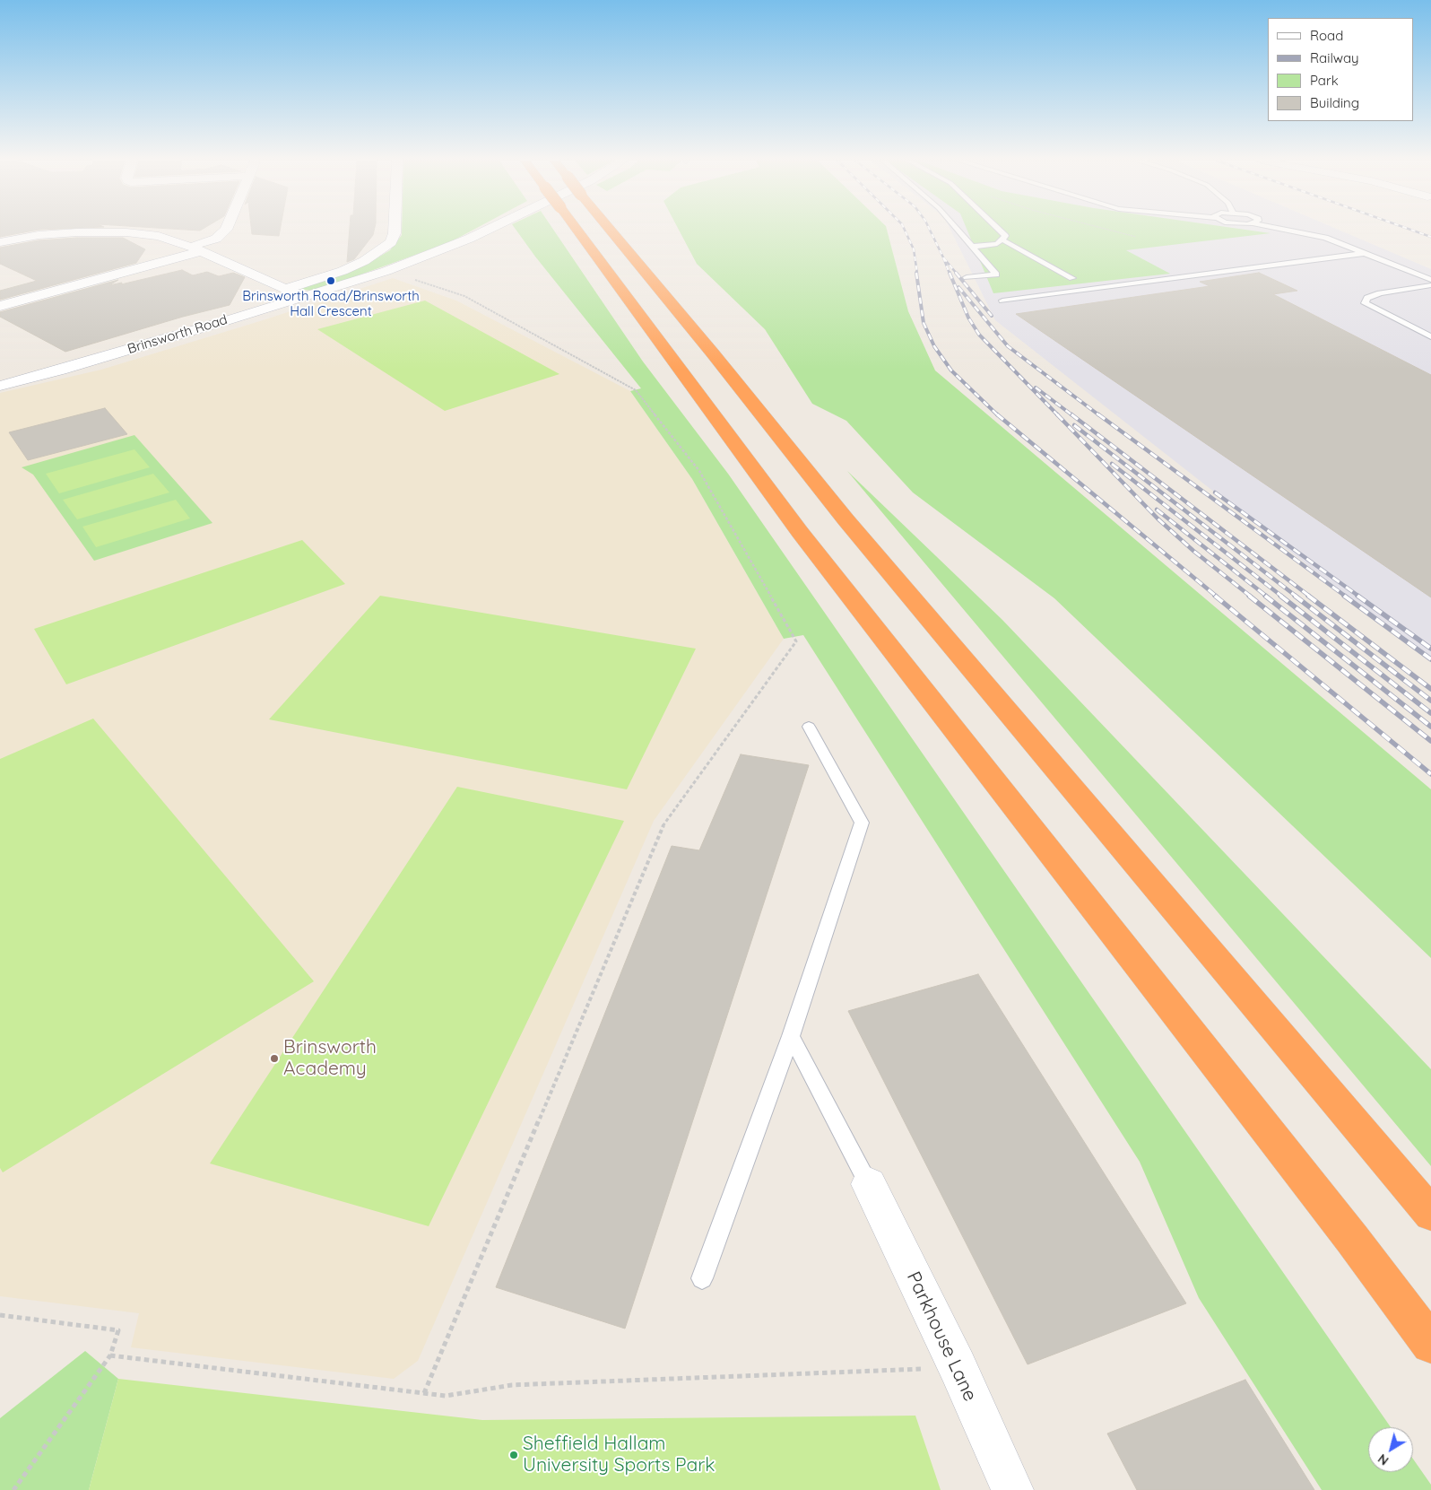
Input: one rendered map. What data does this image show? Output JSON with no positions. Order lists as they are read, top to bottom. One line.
{"streets":{"street":["Brinsworth Road","Parkhouse Lane"]},"places":["Brinsworth Road/Brinsworth Hall Crescent","Brinsworth Academy","Sheffield Hallam University Sports Park"],"legend":["Road","Railway","Park","Building"],"north":"bottom left"}
